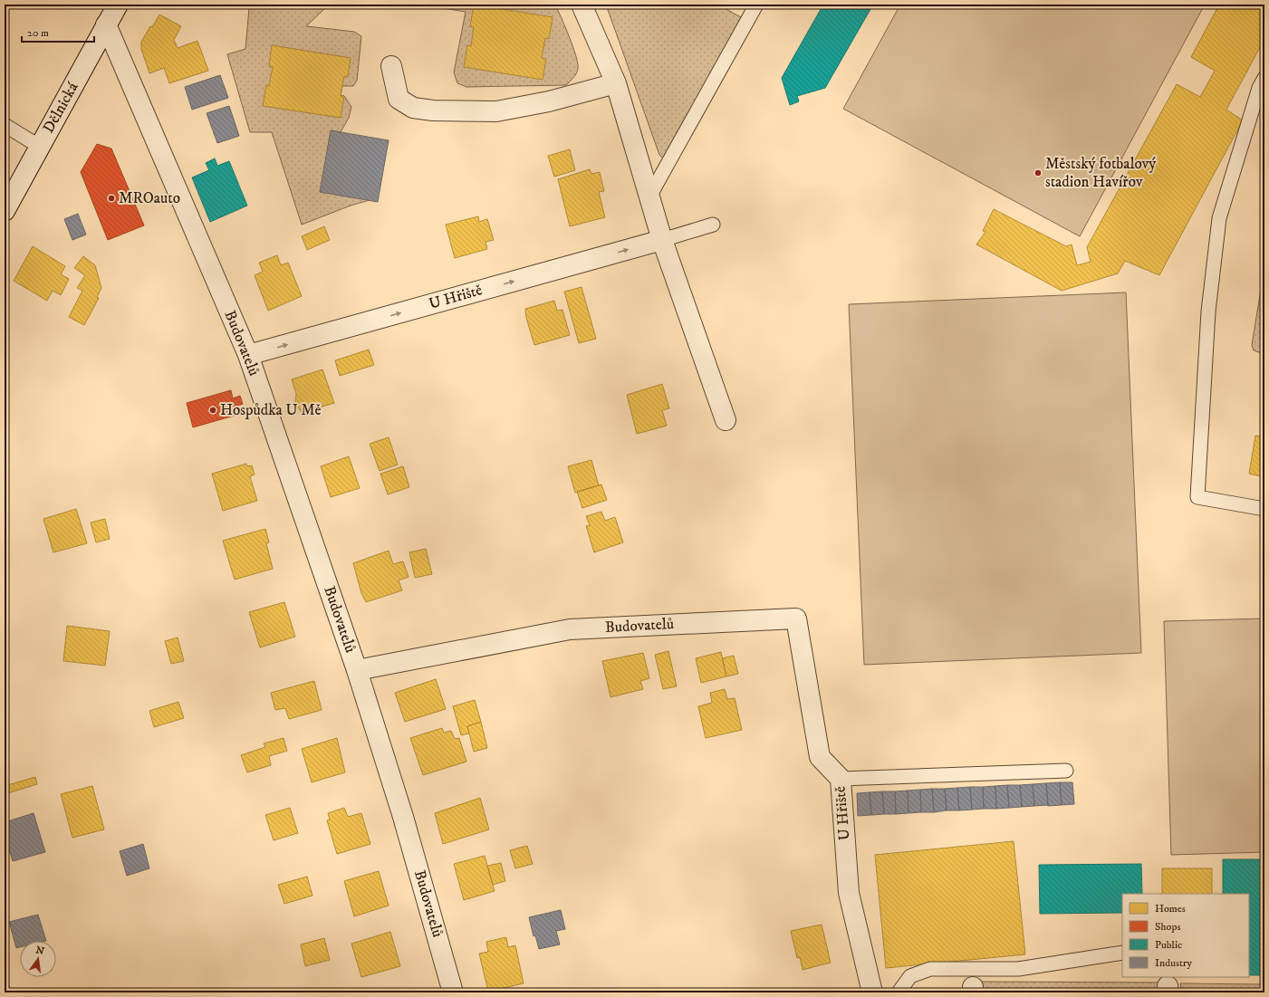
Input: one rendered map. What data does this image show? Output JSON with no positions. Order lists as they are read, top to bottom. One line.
{"streets":{"street":["Dělnická","U Hřiště","Budovatelů"]},"crossings":[["Dělnická","Budovatelů"],["U Hřiště","Budovatelů"]],"one_way":["U Hřiště"],"places":["Městský fotbalový stadion Havířov","MROauto","Hospůdka U Mě"],"legend":["Homes","Shops","Public","Industry"],"scale_bar":"20 m","north":"top"}
